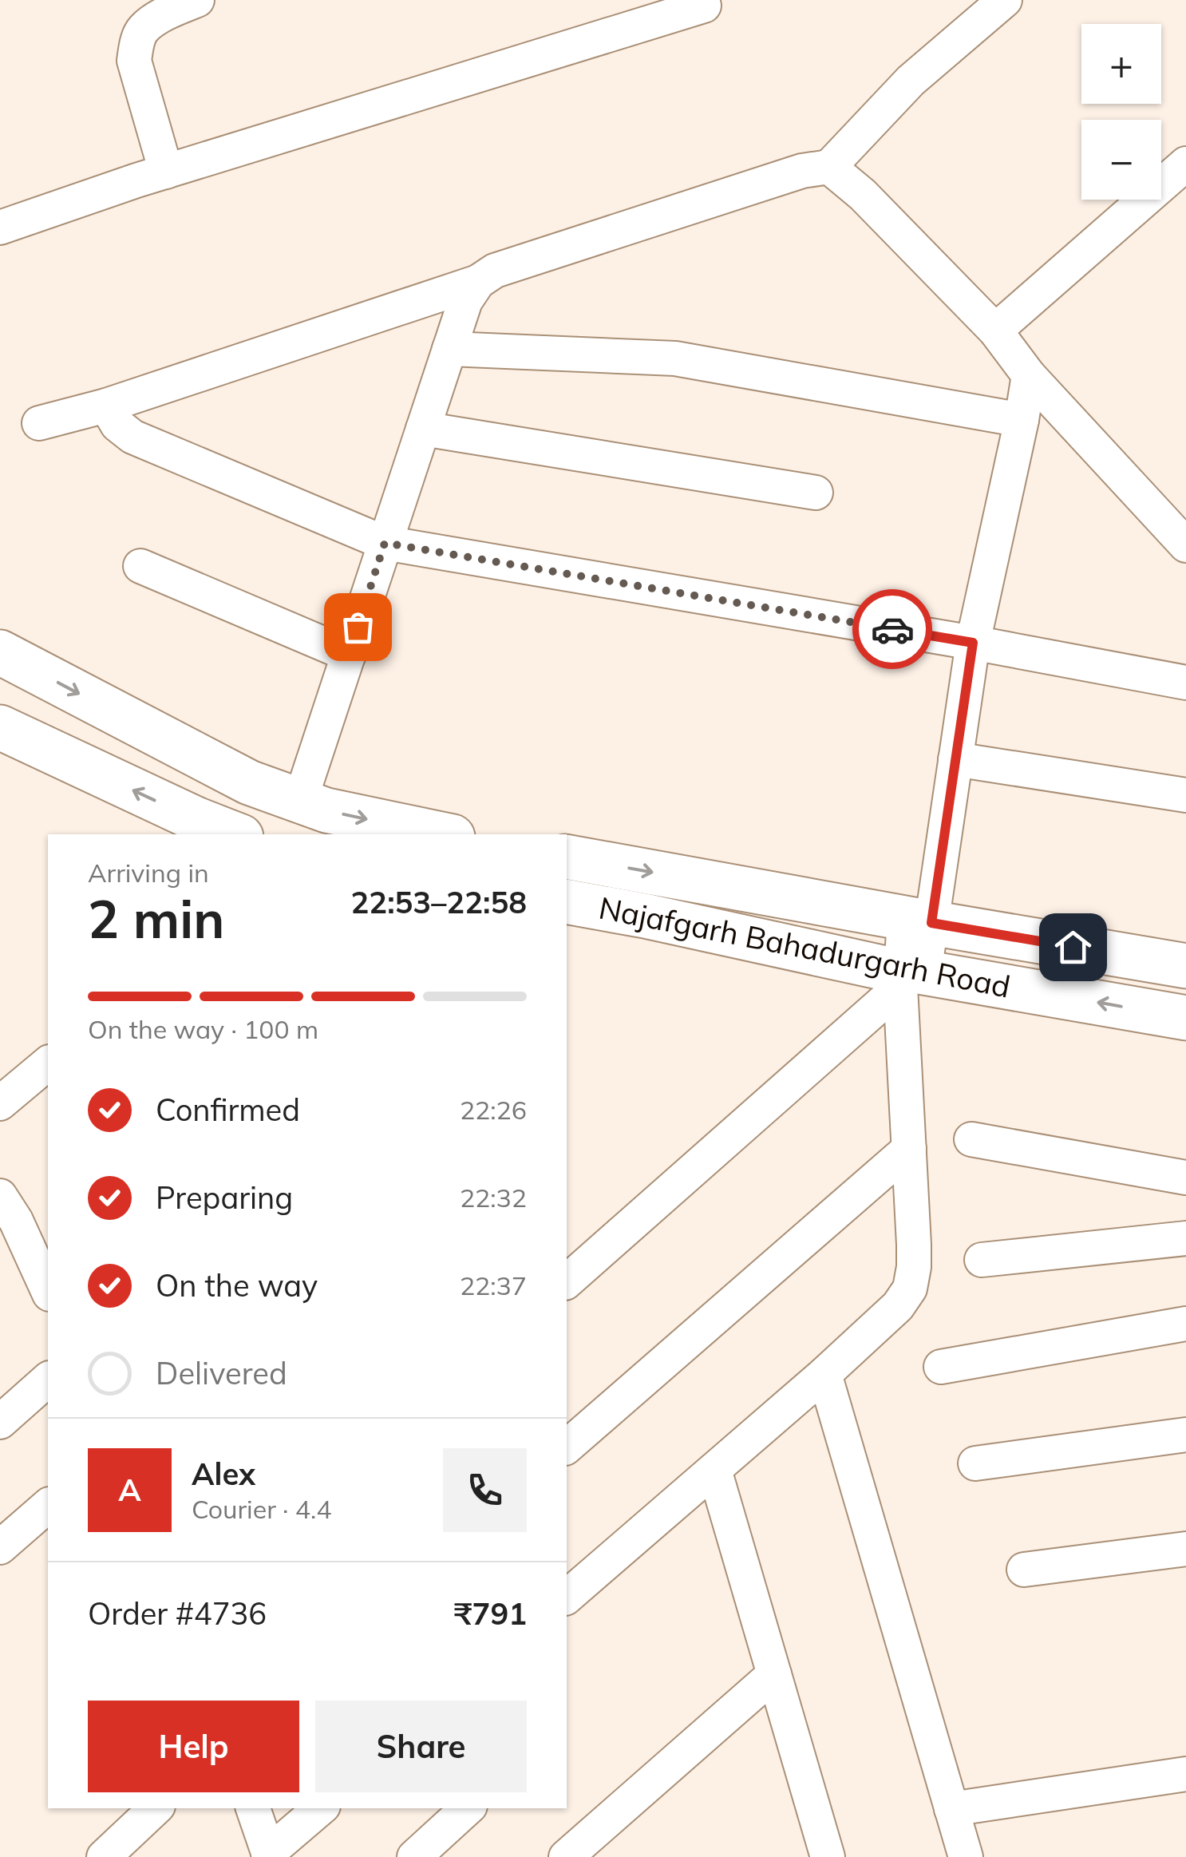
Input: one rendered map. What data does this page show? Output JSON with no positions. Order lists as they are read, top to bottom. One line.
{"streets":{"main road":["Najafgarh Bahadurgarh Road"]},"page":{"map_buttons":["+","−"],"heading":["2 min","Arriving in","22:53–22:58"],"panel":["Alex","Courier · 4.4","Order #4736","₹791"],"bar":"On the way · 100 m","list":[["Confirmed","22:26"],["Preparing","22:32"],["On the way","22:37"],"Delivered"],"round":"A","buttons":["Help","Share"]}}
